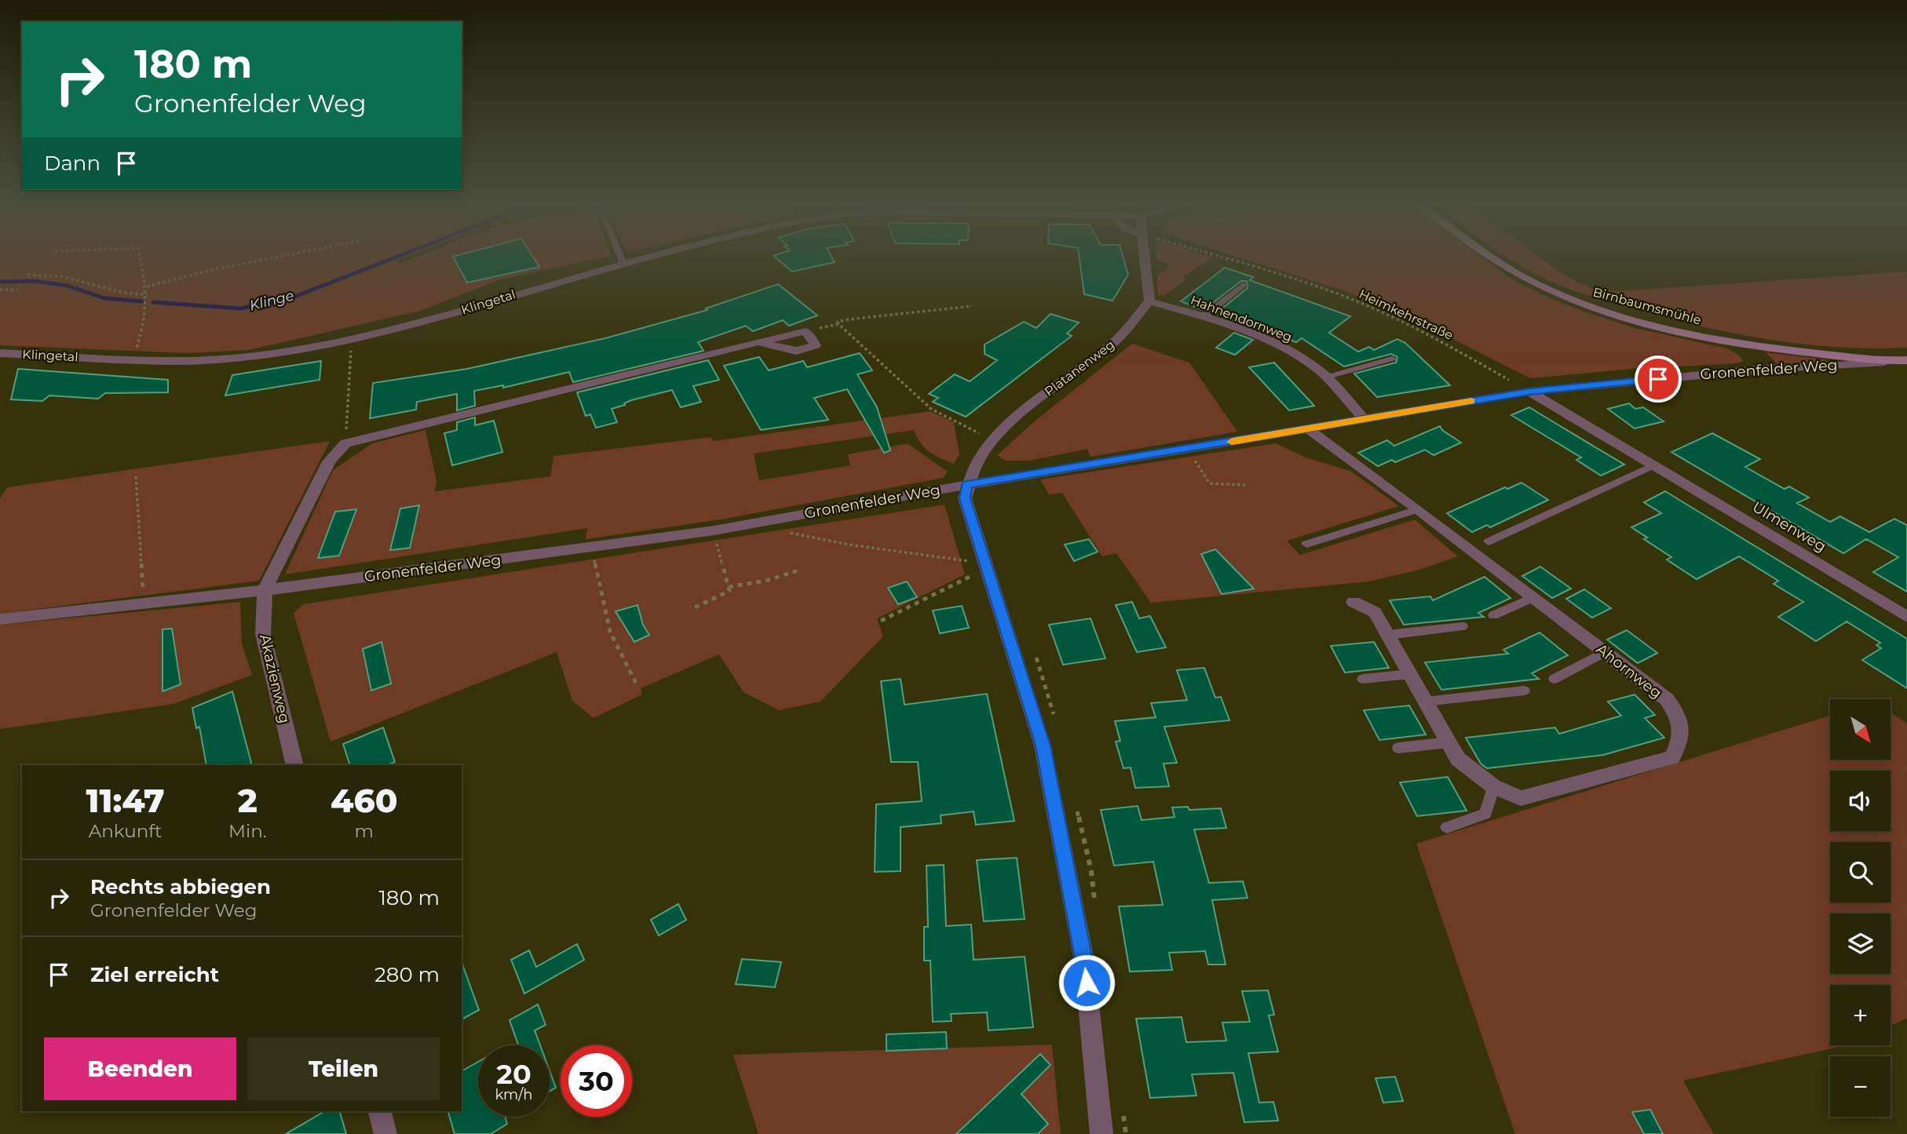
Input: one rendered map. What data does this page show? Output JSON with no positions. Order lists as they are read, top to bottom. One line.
{"streets":{"main road":["Birnbaumsmühle"],"street":["Klingetal","Hahnendornweg","Platanenweg","Gronenfelder Weg","Ulmenweg","Ahornweg","Akazienweg"],"path":["Heimkehrstraße"]},"crossings":[["Birnbaumsmühle","Gronenfelder Weg"],["Heimkehrstraße","Gronenfelder Weg"],["Heimkehrstraße","Ulmenweg"],["Hahnendornweg","Platanenweg"],["Hahnendornweg","Gronenfelder Weg"],["Platanenweg","Gronenfelder Weg"],["Gronenfelder Weg","Ulmenweg"],["Gronenfelder Weg","Ahornweg"],["Gronenfelder Weg","Akazienweg"]],"water":["Klinge"],"north":"bottom right","page":{"turn":["180 m","Gronenfelder Weg"],"then":"Dann","map_buttons":["+","−"],"eta":["11:47","Ankunft","2","Min.","460","m"],"list":[{"name":"Rechts abbiegen","note":"Gronenfelder Weg","value":"180 m"},{"name":"Ziel erreicht","value":"280 m"}],"buttons":["Beenden","Teilen"],"speed":"20 km/h","limit":"30"}}
